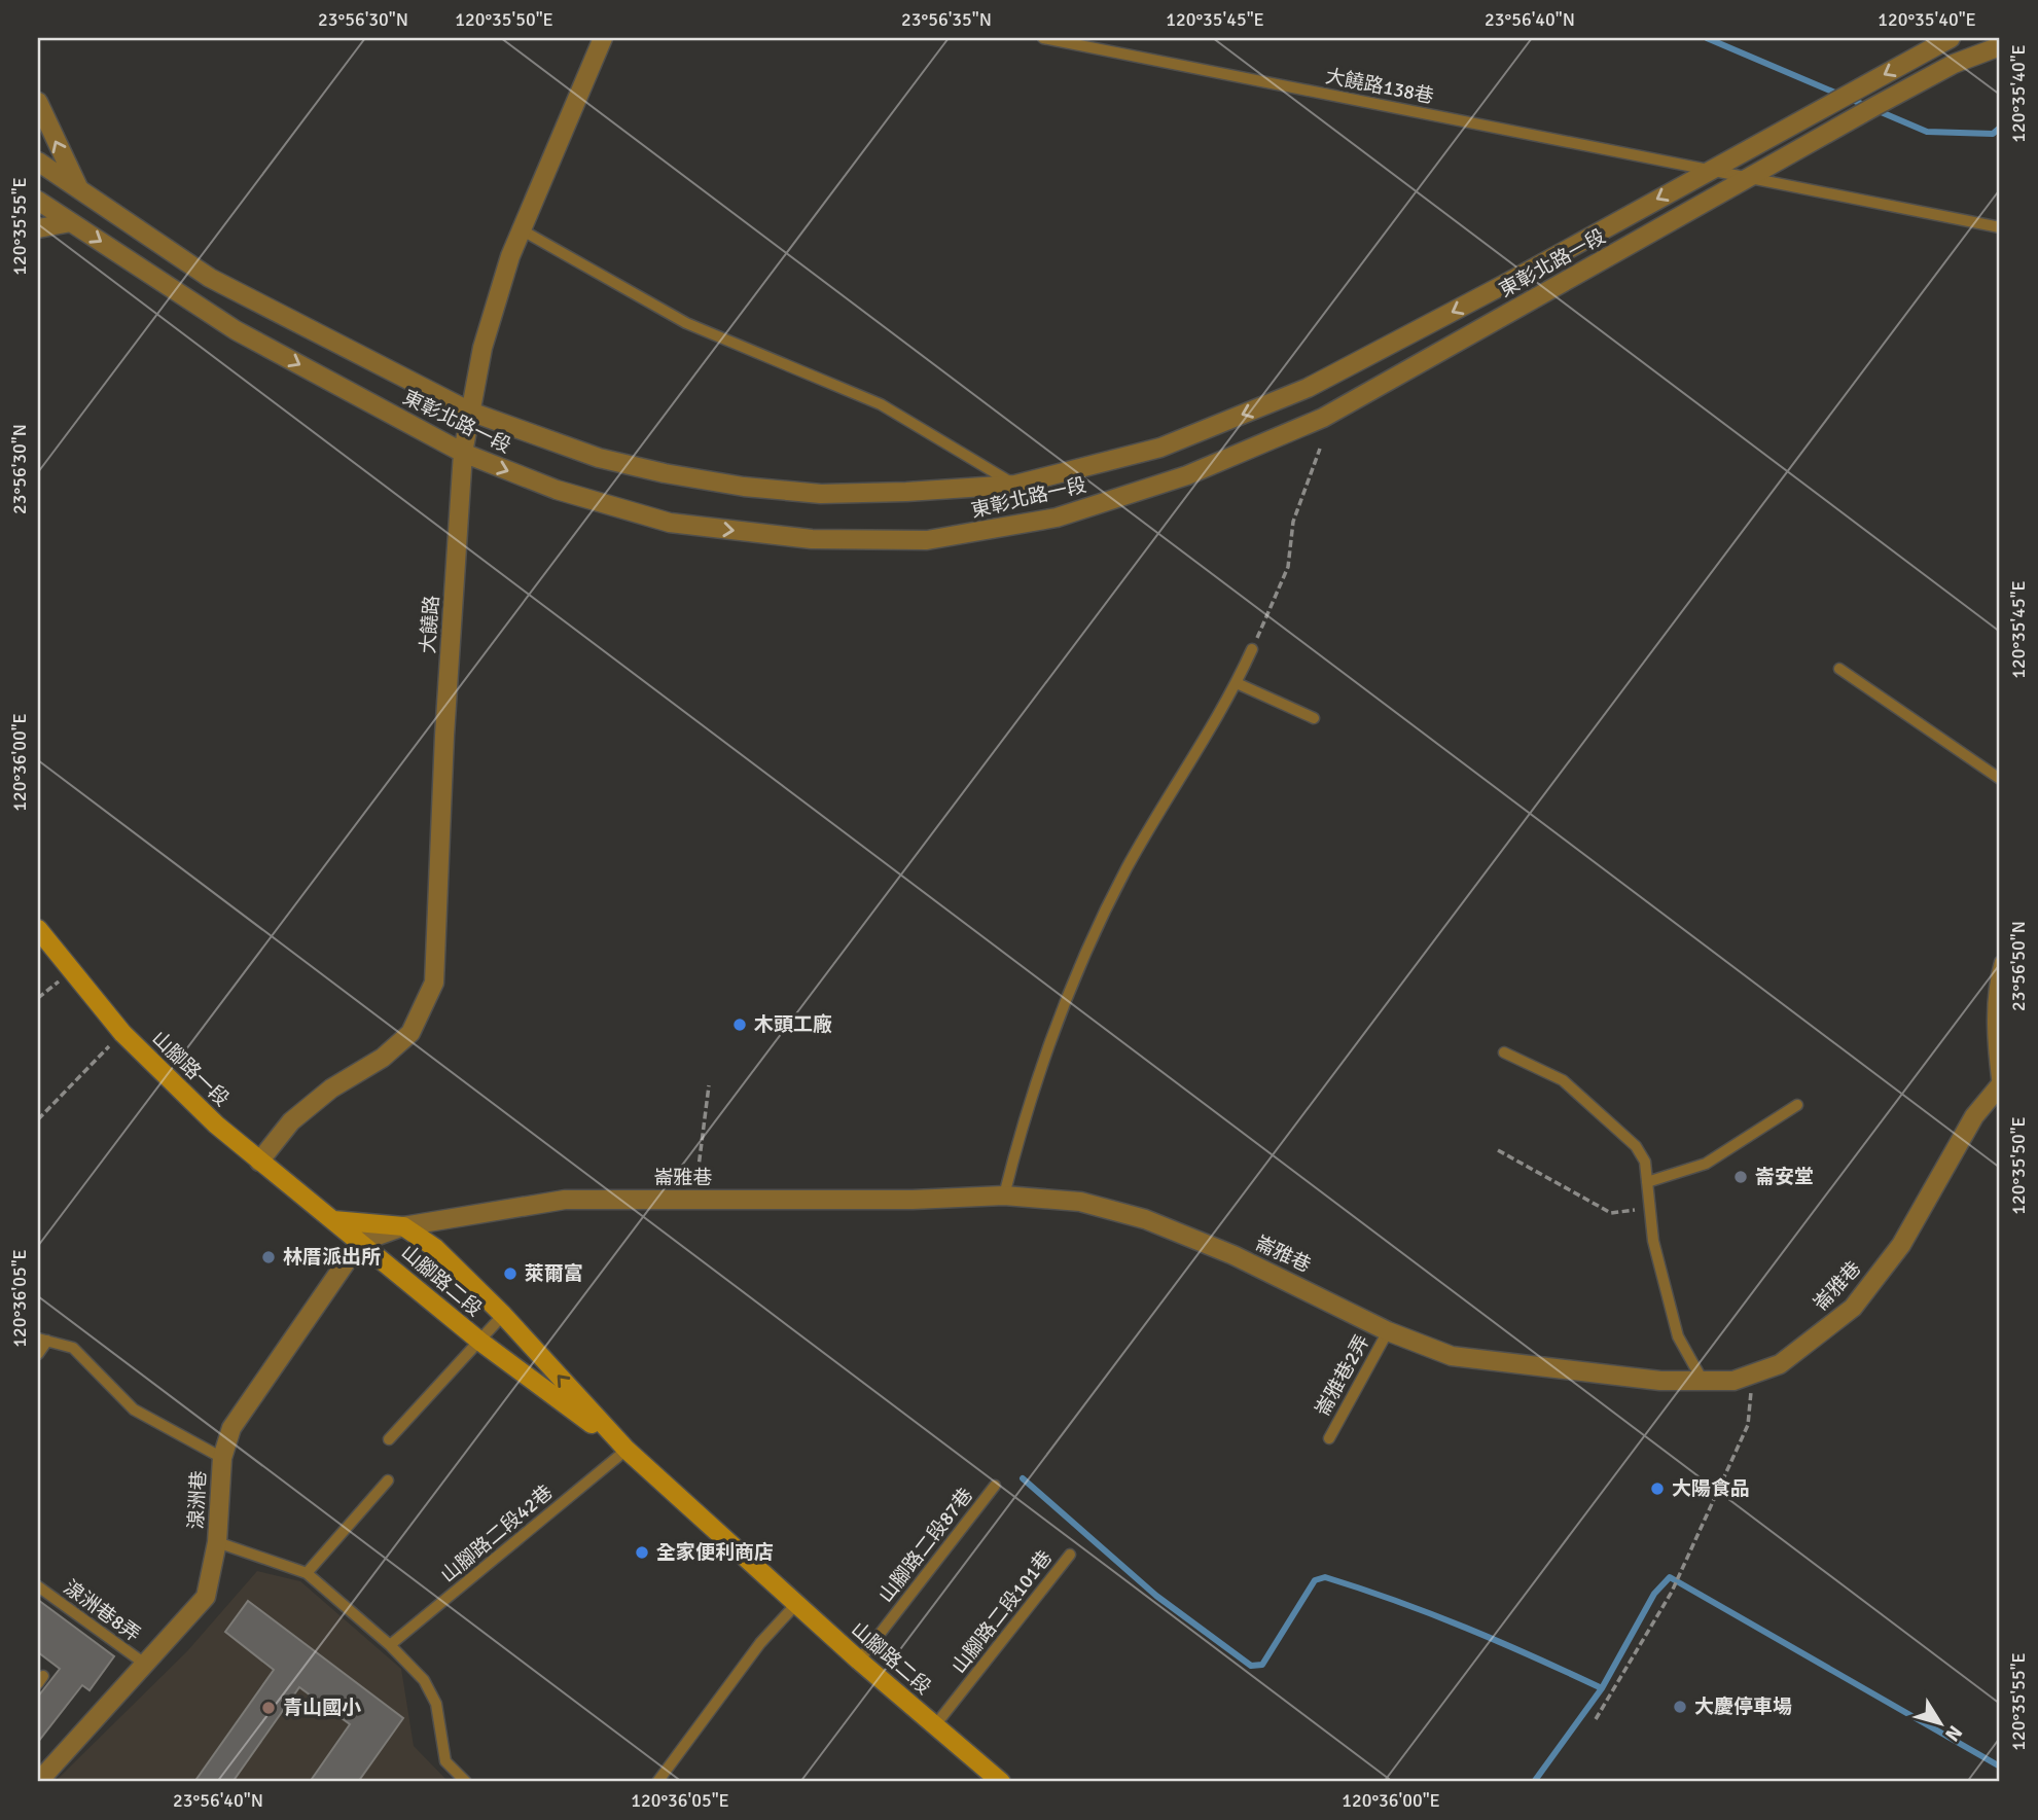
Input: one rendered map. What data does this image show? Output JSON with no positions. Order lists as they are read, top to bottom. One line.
{"streets":{"main road":["山腳路一段","山腳路二段"],"street":["東彰北路一段","大饒路","崙雅巷","湶洲巷"],"lane":["大饒路138巷","崙雅巷2弄","山腳路二段42巷","山腳路二段87巷","湶洲巷8弄","山腳路二段101巷"]},"crossings":[["大饒路138巷","東彰北路一段"],["東彰北路一段","大饒路"],["大饒路","山腳路一段"],["山腳路一段","山腳路二段"],["崙雅巷","山腳路二段"],["崙雅巷","崙雅巷2弄"],["山腳路二段","湶洲巷"],["山腳路二段","山腳路二段42巷"],["山腳路二段","山腳路二段87巷"],["山腳路二段","山腳路二段101巷"],["湶洲巷","湶洲巷8弄"]],"places":["木頭工廠","崙安堂","林厝派出所","萊爾富","大陽食品","全家便利商店","大慶停車場","青山國小"],"north":"bottom right","coordinates":["23°56'30\"N","120°35'50\"E","23°56'35\"N","120°35'45\"E","23°56'40\"N","120°35'40\"E","120°35'55\"E","120°36'00\"E","23°56'50\"N","120°36'05\"E"]}
